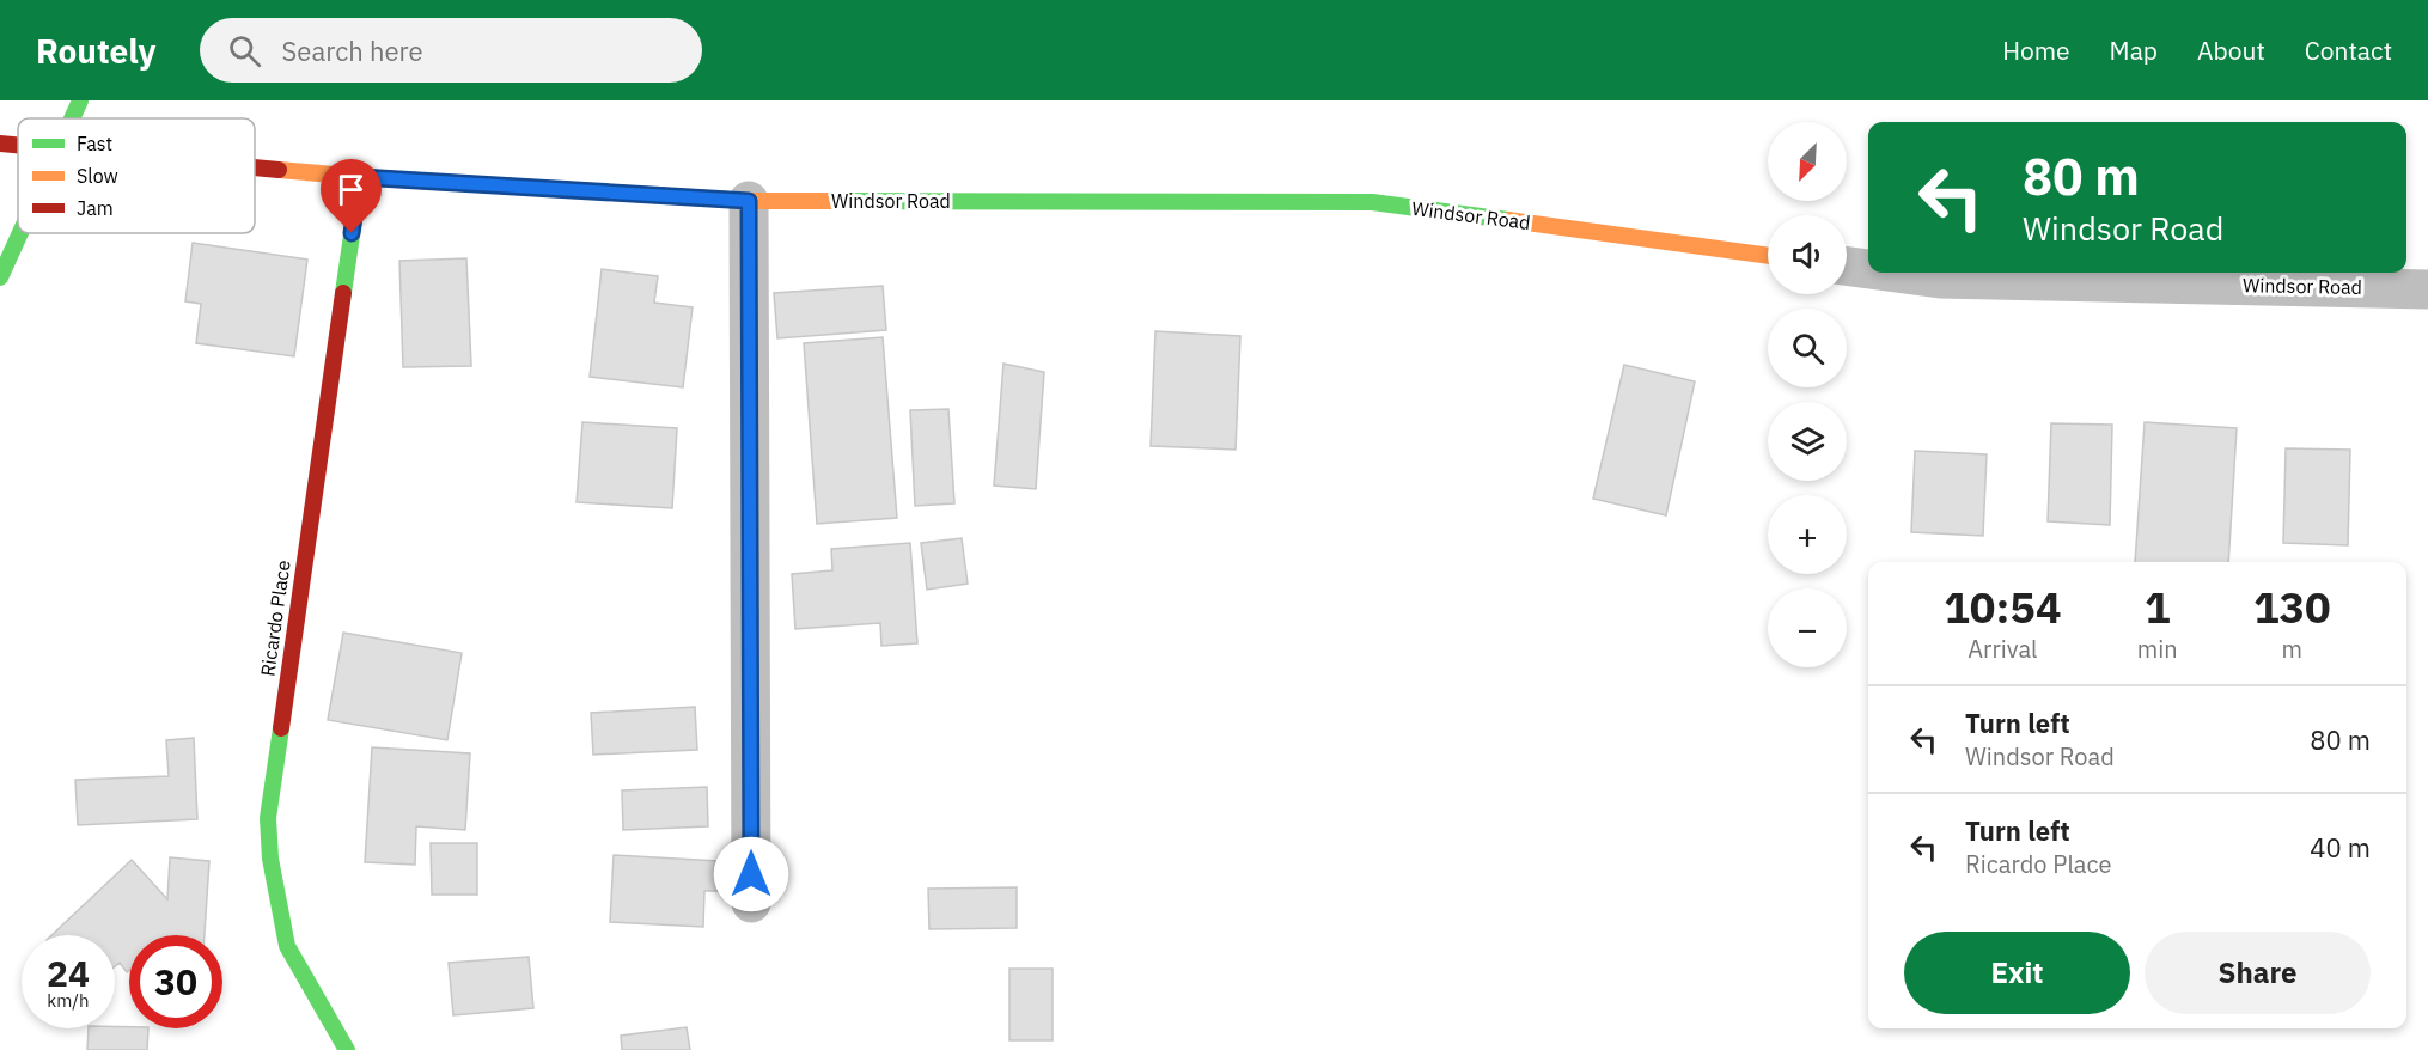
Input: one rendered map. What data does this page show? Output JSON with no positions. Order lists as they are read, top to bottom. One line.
{"streets":{"street":["Windsor Road","Ricardo Place"]},"crossings":[["Windsor Road","Ricardo Place"]],"legend":["Fast","Slow","Jam"],"north":"bottom left","page":{"header":"Routely","search":"Search here","nav":["Home","Map","About","Contact"],"map_buttons":["+","−"],"turn":["80 m","Windsor Road"],"eta":["10:54","Arrival","1","min","130","m"],"list":[{"name":"Turn left","note":"Windsor Road","value":"80 m"},{"name":"Turn left","note":"Ricardo Place","value":"40 m"}],"buttons":["Exit","Share"],"speed":"24 km/h","limit":"30"}}
